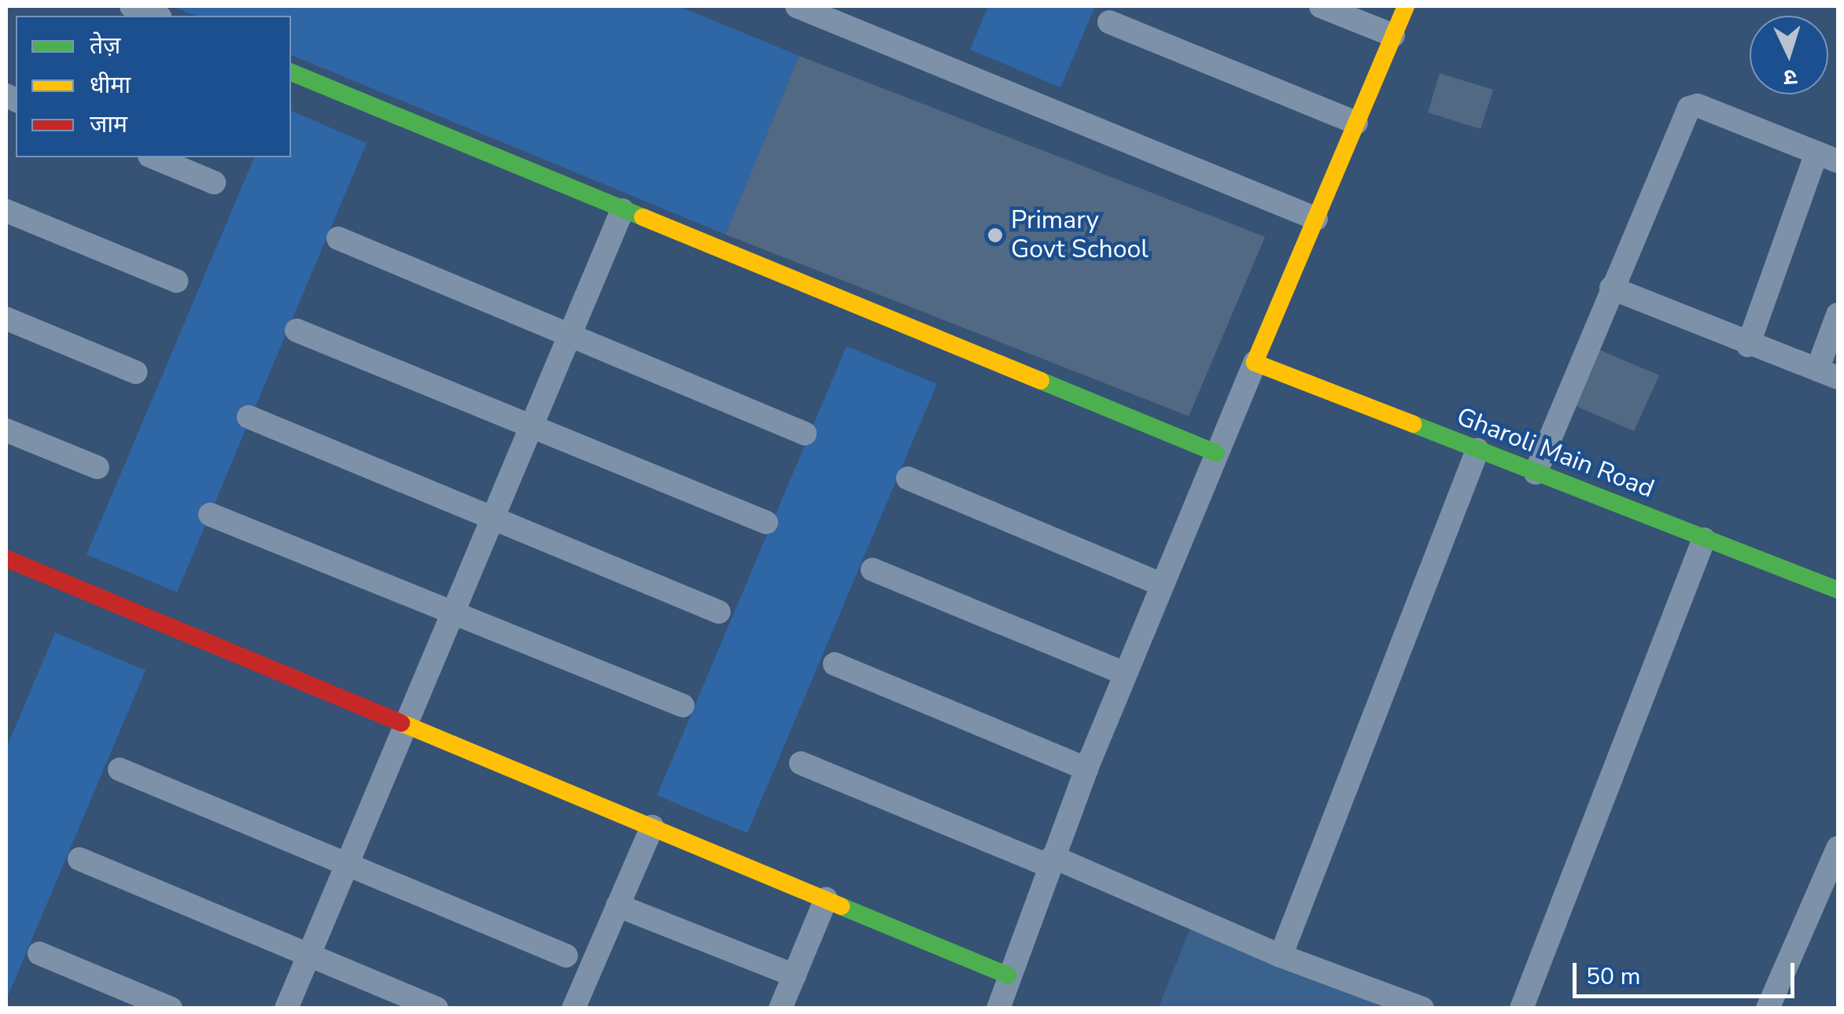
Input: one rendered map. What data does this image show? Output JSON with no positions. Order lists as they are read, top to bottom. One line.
{"streets":{"street":["Gharoli Main Road"]},"places":["Primary Govt School"],"legend":["तेज़","धीमा","जाम"],"scale_bar":"50 m","north":"bottom"}
